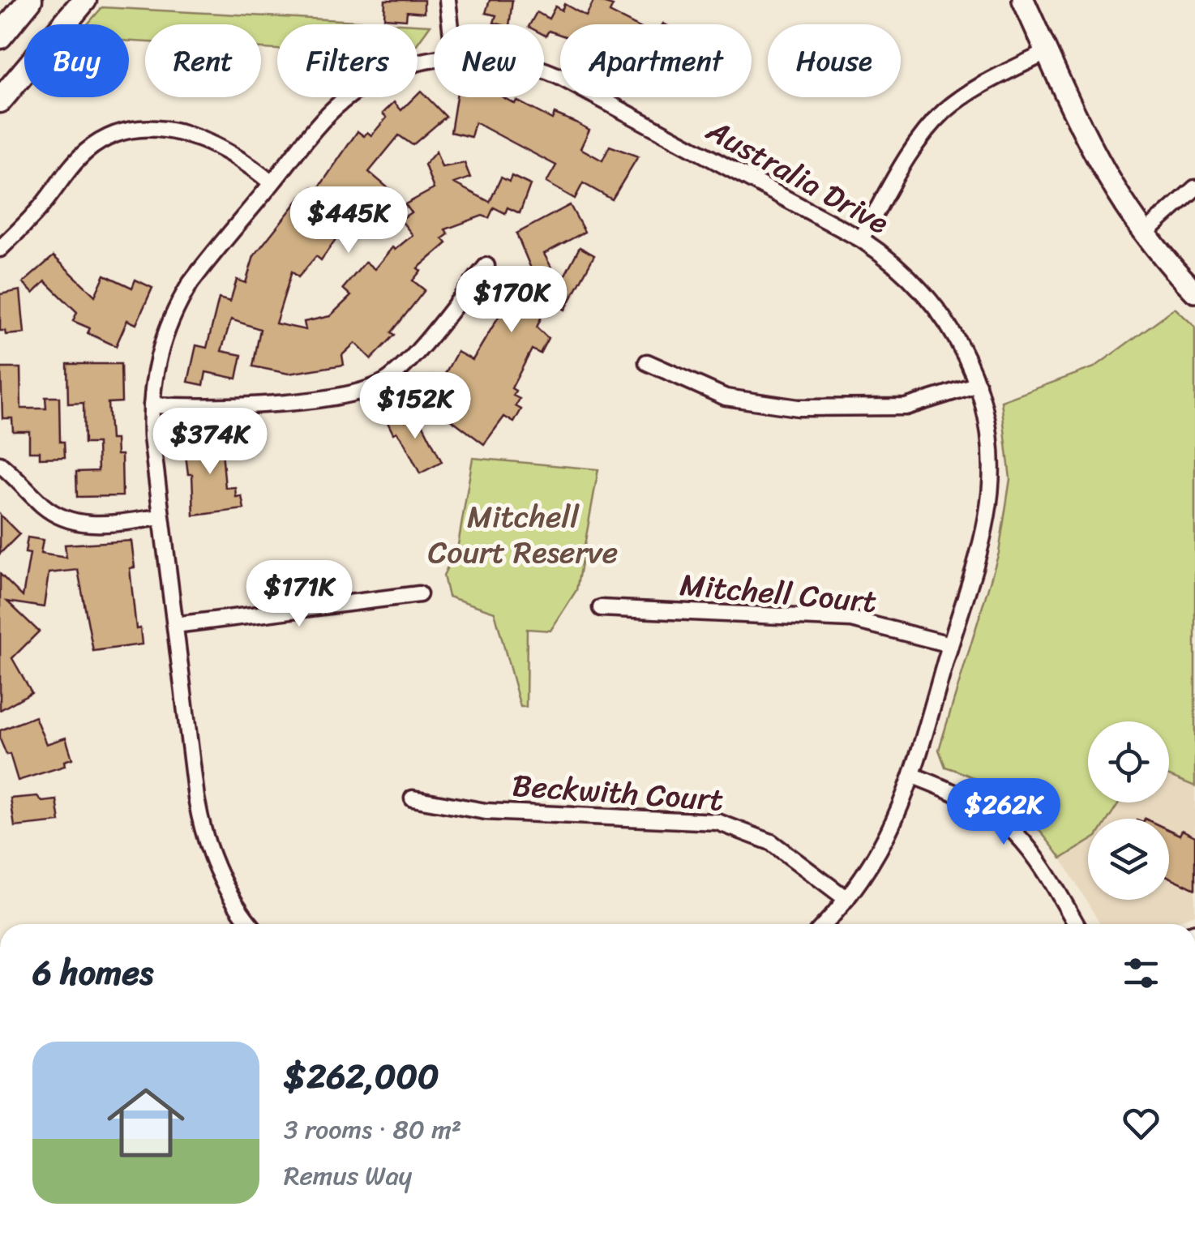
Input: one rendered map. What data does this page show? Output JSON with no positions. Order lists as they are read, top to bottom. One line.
{"streets":{"street":["Australia Drive","Mitchell Court","Beckwith Court"]},"crossings":[["Australia Drive","Mitchell Court"],["Australia Drive","Beckwith Court"]],"parks":["Mitchell Court Reserve"],"page":{"chip":["Buy","Rent","Filters","New","Apartment","House"],"price":["$445K","$170K","$152K","$374K","$171K","$262K"],"heading":"6 homes","list":[{"name":"$262,000","note":"3 rooms · 80 m² · Remus Way"}]}}
